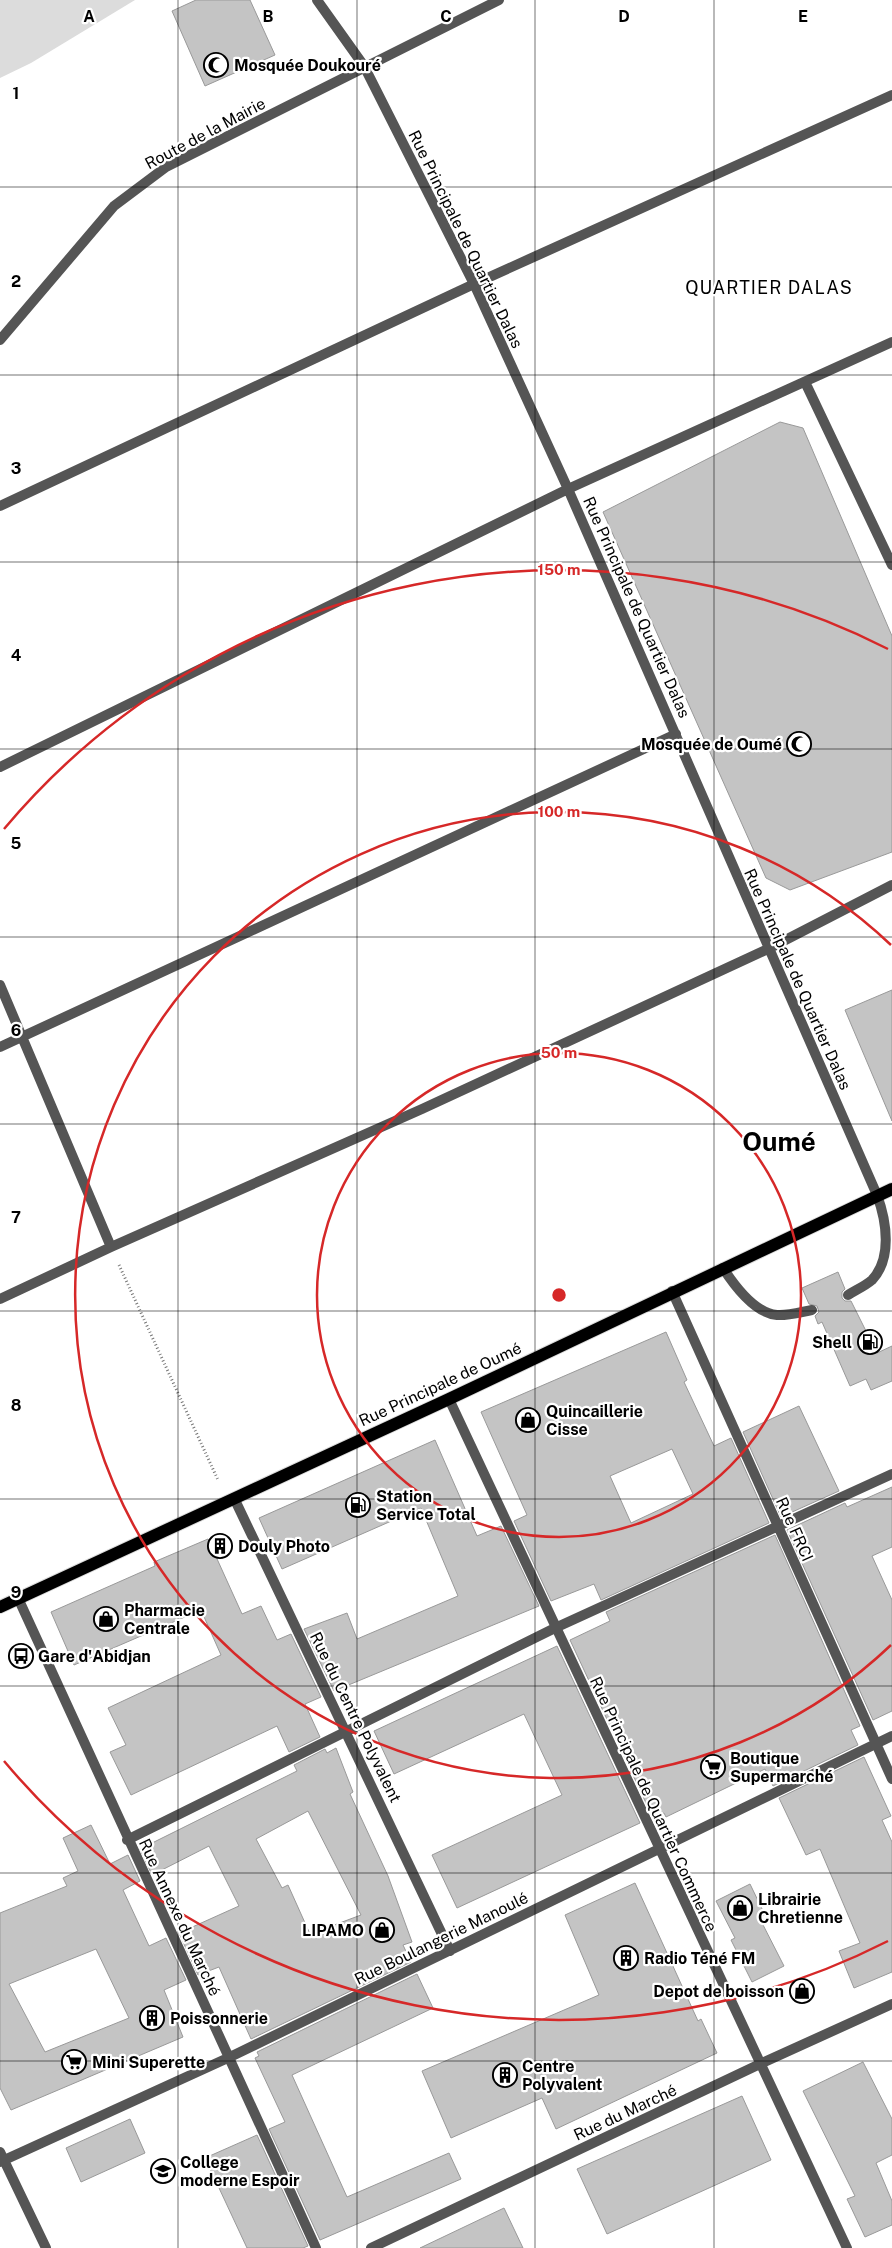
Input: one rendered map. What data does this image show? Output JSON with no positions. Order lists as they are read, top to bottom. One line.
{"streets":{"main road":["Rue Principale de Oumé"],"street":["Route de la Mairie","Rue Principale de Quartier Dalas","Rue FRCI","Rue du Centre Polyvalent","Rue Principale de Quartier Commerce","Rue Annexe du Marché","Rue Boulangerie Manoulé","Rue du Marché"]},"crossings":[["Route de la Mairie","Rue Principale de Quartier Dalas"],["Rue Principale de Quartier Dalas","Rue Principale de Oumé"],["Rue Principale de Oumé","Rue FRCI"],["Rue Principale de Oumé","Rue du Centre Polyvalent"],["Rue Principale de Oumé","Rue Principale de Quartier Commerce"],["Rue Principale de Oumé","Rue Annexe du Marché"],["Rue FRCI","Rue Boulangerie Manoulé"],["Rue du Centre Polyvalent","Rue Boulangerie Manoulé"],["Rue Principale de Quartier Commerce","Rue Boulangerie Manoulé"],["Rue Principale de Quartier Commerce","Rue du Marché"],["Rue Annexe du Marché","Rue Boulangerie Manoulé"]],"districts":["QUARTIER DALAS","Oumé"],"places":{"mosque":["Mosquée Doukouré","Mosquée de Oumé"],"fuel station":["Shell","Station Service Total"],"shop":["Quincaillerie Cisse","Pharmacie Centrale","Librairie Chretienne","LIPAMO","Depot de boisson"],"building":["Douly Photo","Radio Téné FM","Poissonnerie","Centre Polyvalent"],"bus stop":["Gare d'Abidjan"],"supermarket":["Boutique Supermarché","Mini Superette"],"school or university":["College moderne Espoir"]},"grid":{"columns":["A","B","C","D","E"],"rows":["1","2","3","4","5","6","7","8","9"]},"rings":["150 m","100 m","50 m"]}
